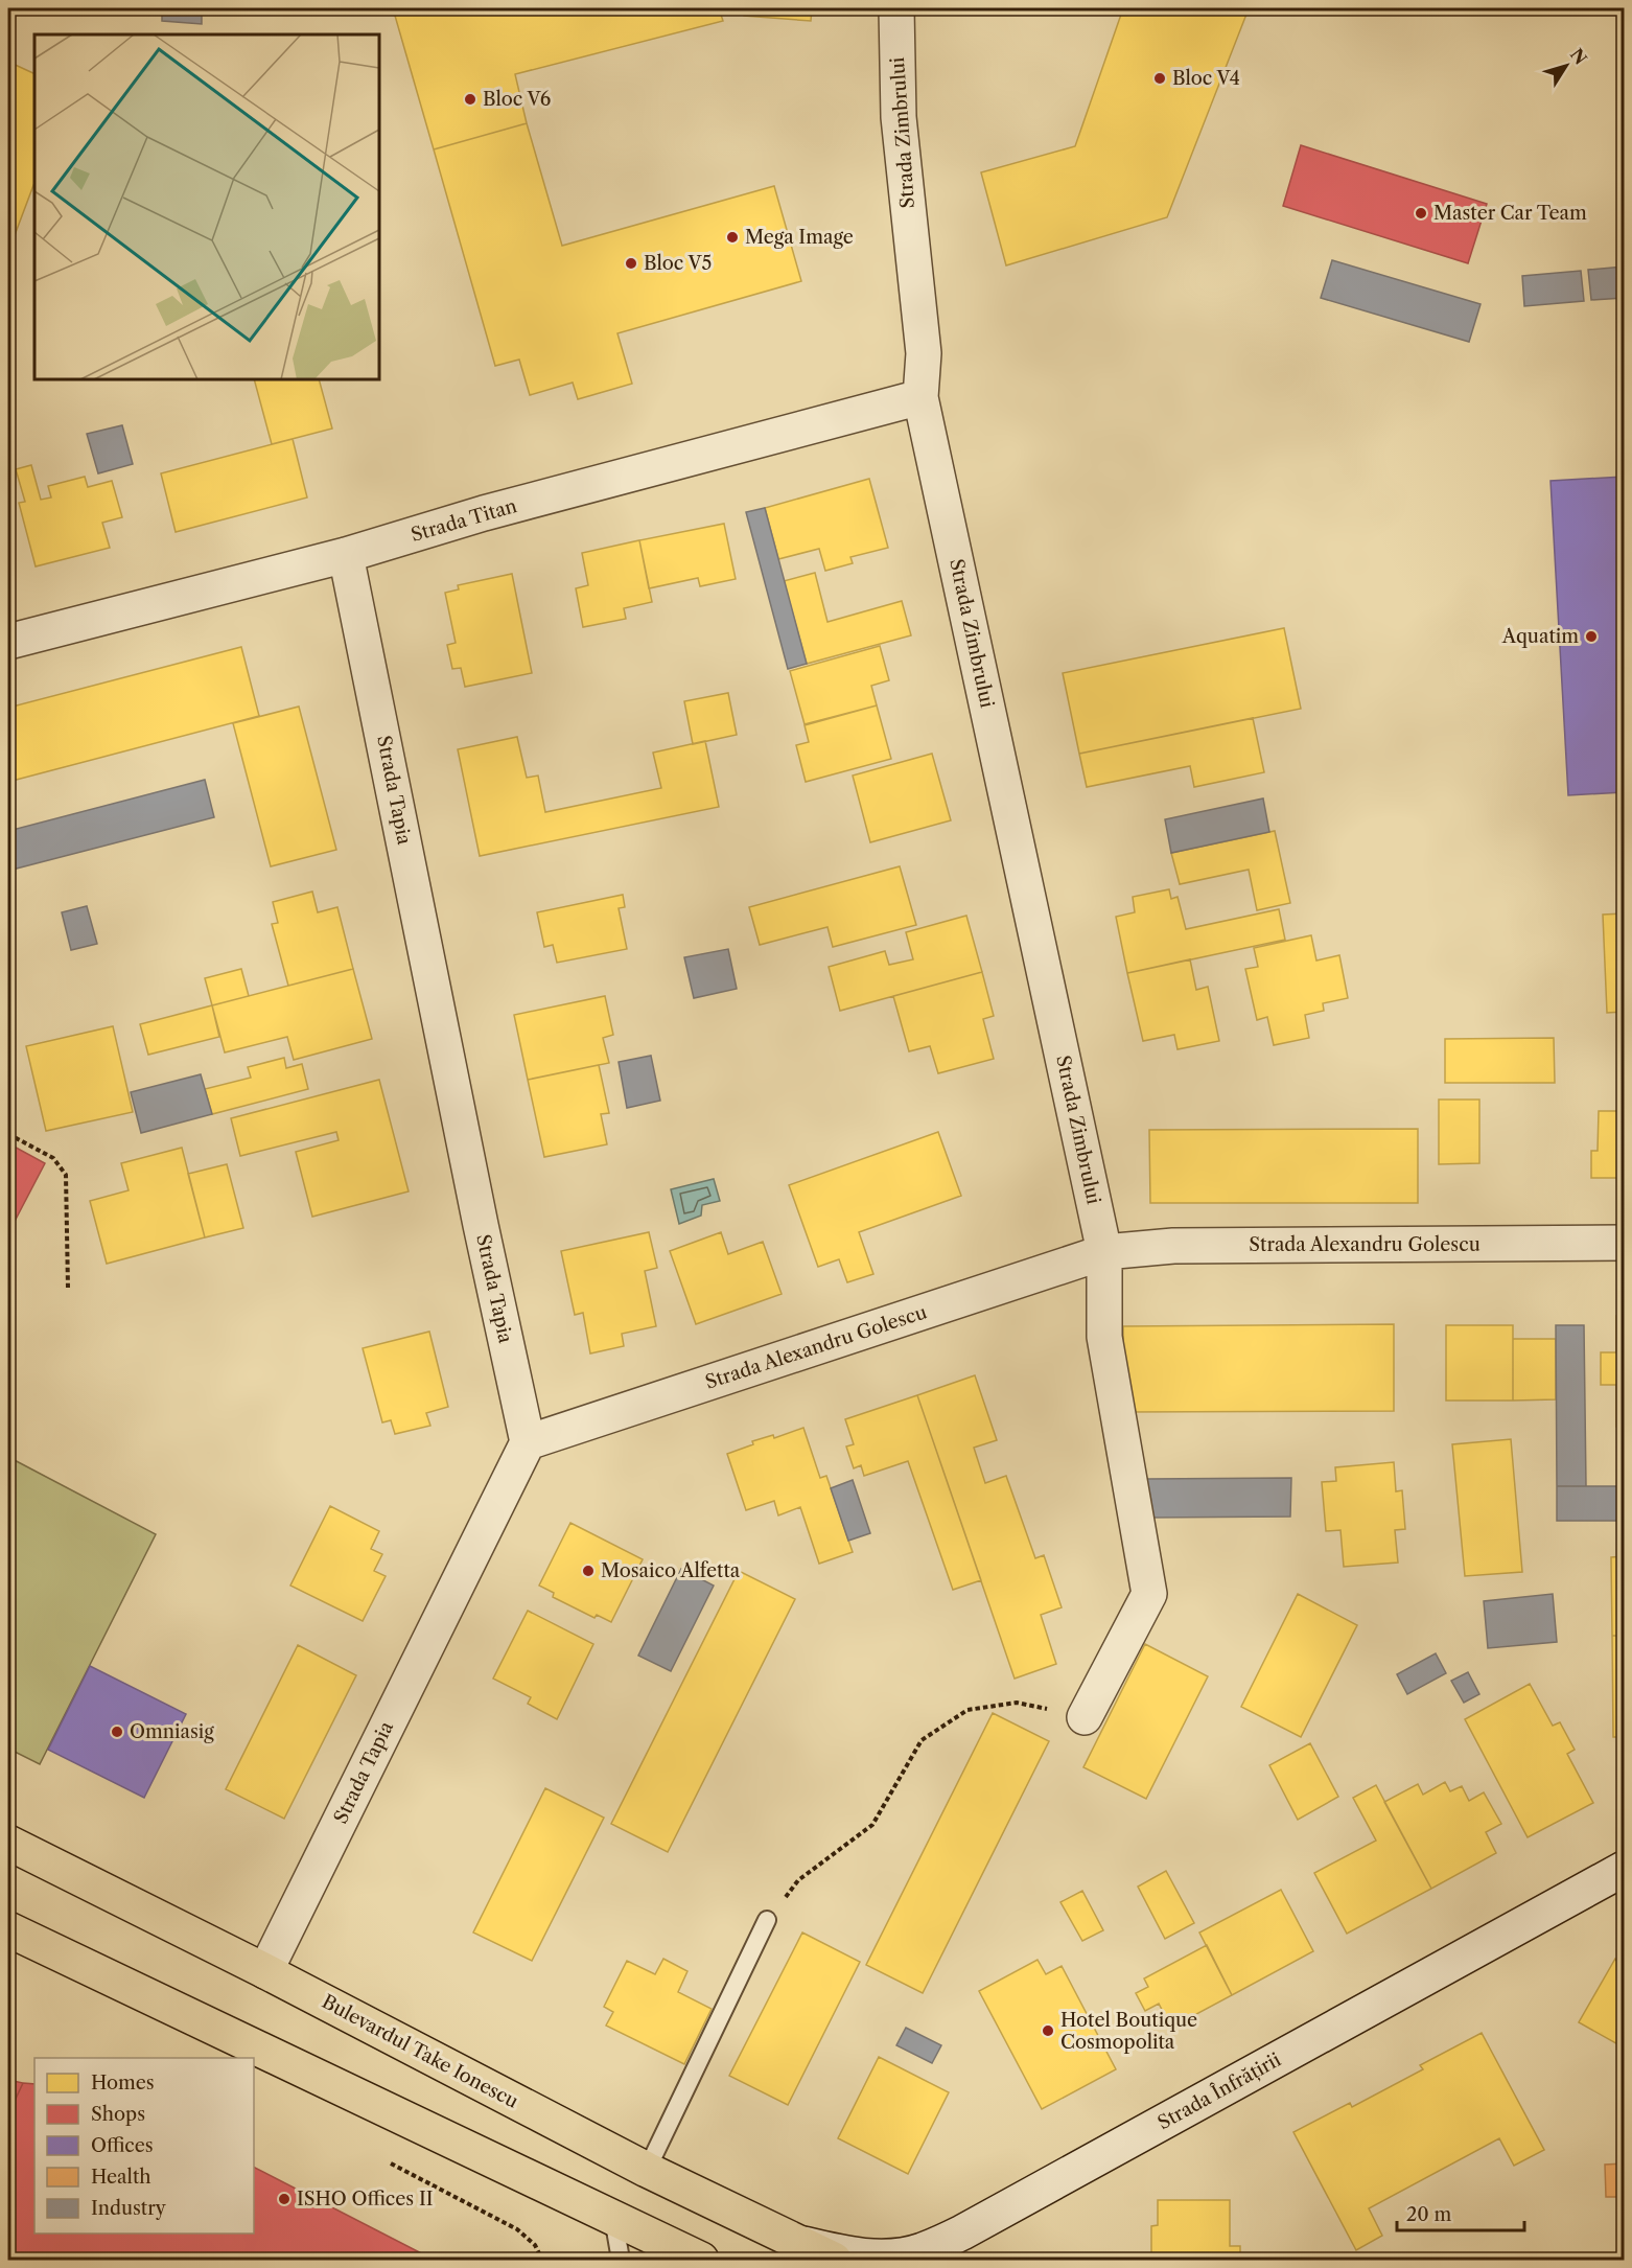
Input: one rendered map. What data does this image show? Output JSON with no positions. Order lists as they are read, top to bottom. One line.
{"streets":{"main road":["Bulevardul Take Ionescu"],"street":["Strada Zimbrului","Strada Titan","Strada Tapia","Strada Alexandru Golescu","Strada Înfrățirii"]},"crossings":[["Strada Zimbrului","Strada Titan"],["Strada Zimbrului","Strada Alexandru Golescu"],["Strada Titan","Strada Tapia"],["Strada Tapia","Strada Alexandru Golescu"],["Strada Tapia","Bulevardul Take Ionescu"],["Bulevardul Take Ionescu","Strada Înfrățirii"]],"places":["Bloc V4","Bloc V6","Master Car Team","Mega Image","Bloc V5","Aquatim","Mosaico Alfetta","Omniasig","Hotel Boutique Cosmopolita","ISHO Offices II"],"legend":["Homes","Shops","Offices","Health","Industry"],"scale_bar":"20 m","north":"top right"}
